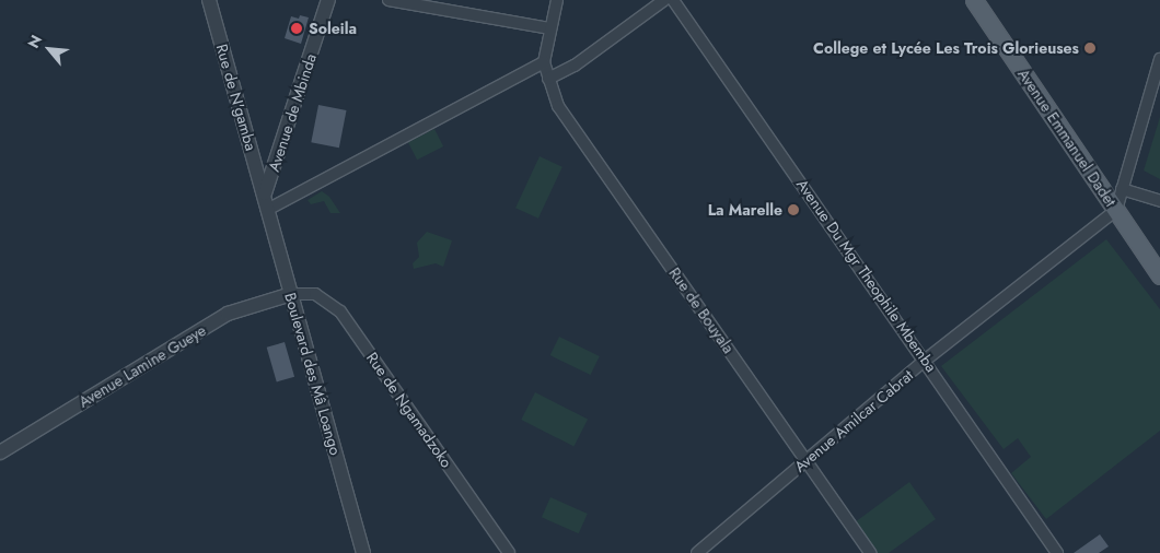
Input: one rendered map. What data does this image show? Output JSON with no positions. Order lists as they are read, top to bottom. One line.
{"streets":{"main road":["Avenue Emmanuel Dadet"],"street":["Rue de N'gamba","Avenue de Mbinda","Avenue Du Mgr Theophile Mbemba","Rue de Bouyala","Avenue Lamine Gueye","Boulevard des Mâ Loango","Rue de Ngamadzoko","Avenue Amilcar Cabrat"]},"crossings":[["Rue de N'gamba","Avenue de Mbinda"],["Rue de N'gamba","Boulevard des Mâ Loango"],["Avenue de Mbinda","Boulevard des Mâ Loango"],["Avenue Emmanuel Dadet","Avenue Amilcar Cabrat"],["Avenue Du Mgr Theophile Mbemba","Avenue Amilcar Cabrat"],["Rue de Bouyala","Avenue Amilcar Cabrat"],["Avenue Lamine Gueye","Boulevard des Mâ Loango"],["Avenue Lamine Gueye","Rue de Ngamadzoko"],["Boulevard des Mâ Loango","Rue de Ngamadzoko"]],"places":["Soleila","College et Lycée Les Trois Glorieuses","La Marelle"],"north":"top left"}
